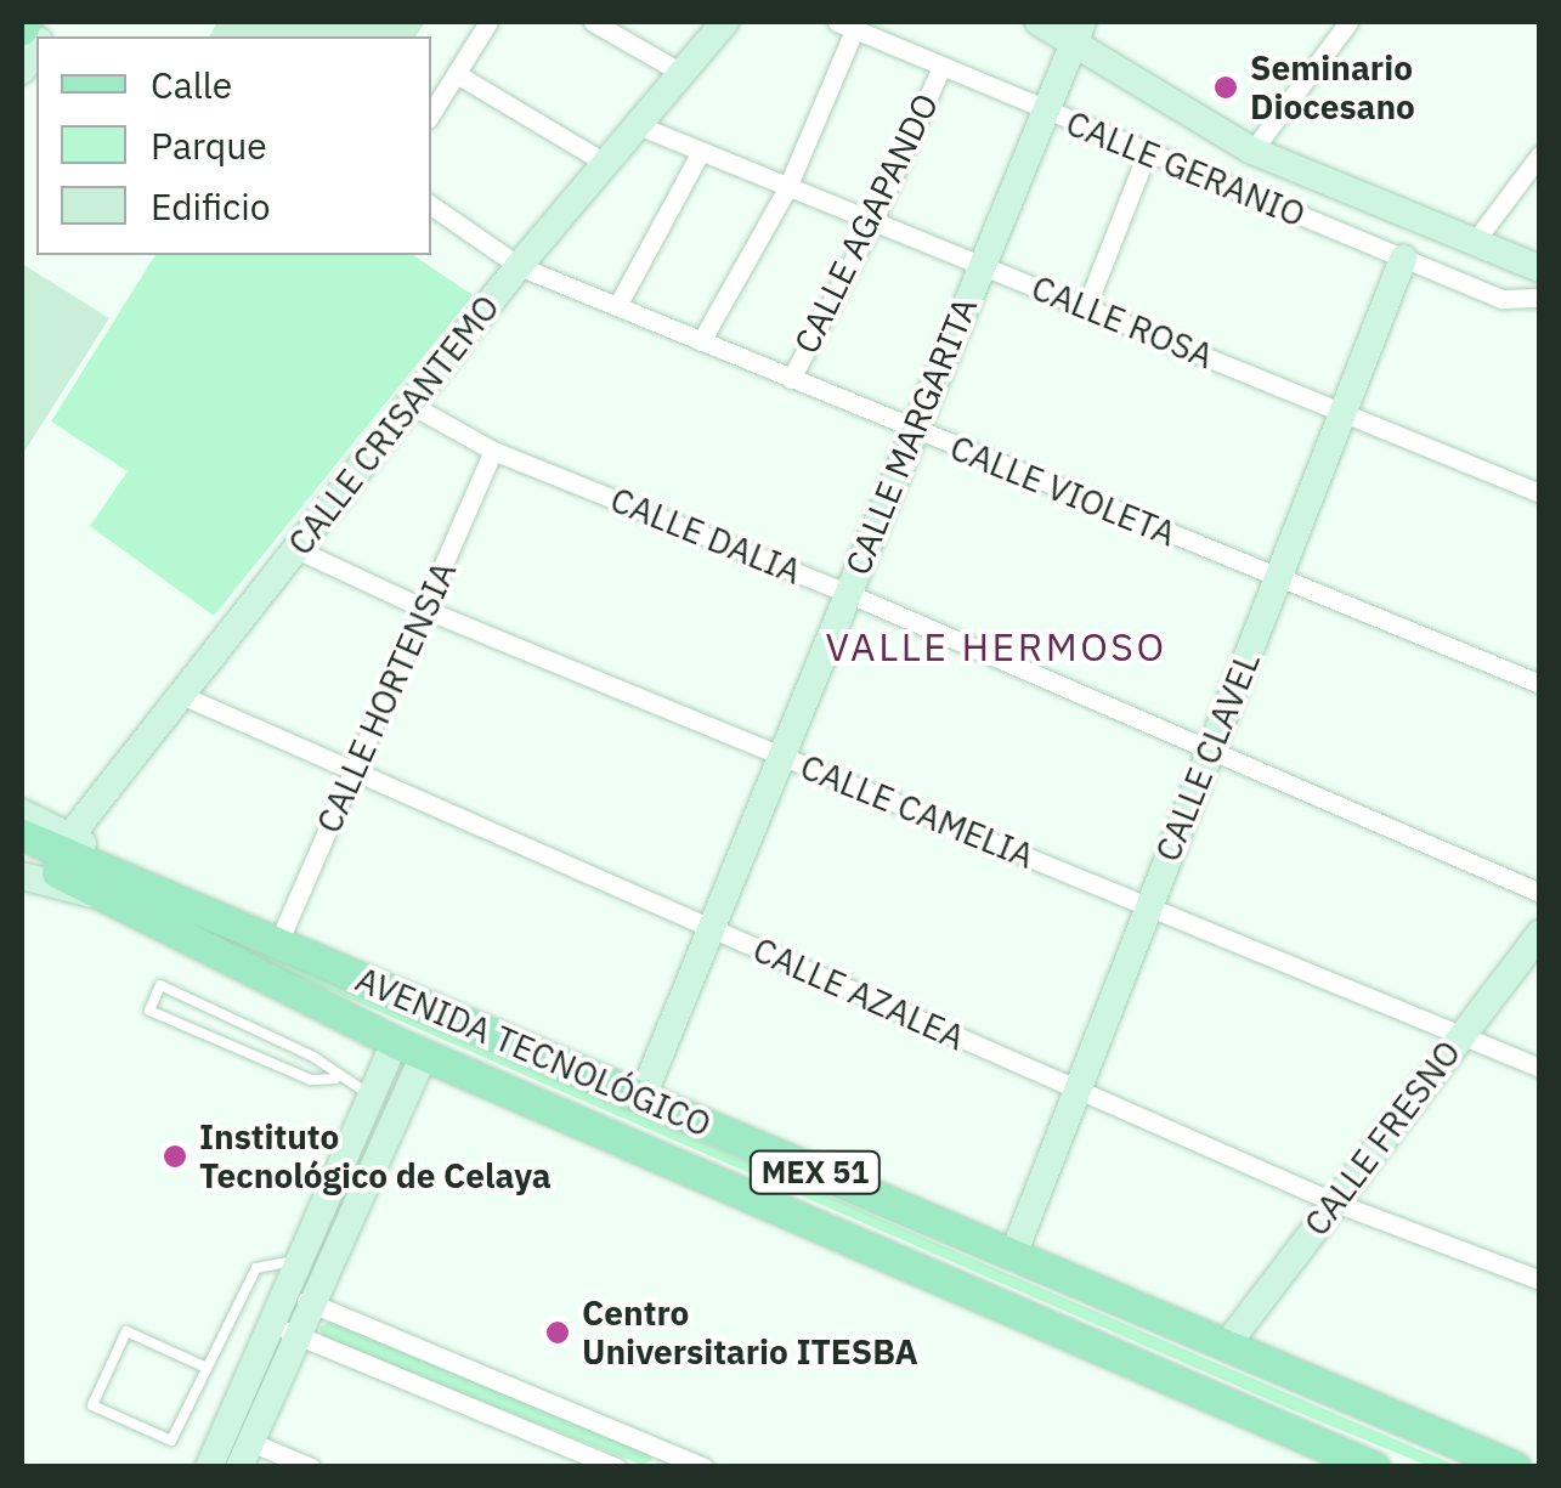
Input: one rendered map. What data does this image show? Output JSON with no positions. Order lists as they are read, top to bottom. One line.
{"streets":{"main road":["CALLE CRISANTEMO","CALLE MARGARITA","CALLE CLAVEL","AVENIDA TECNOLÓGICO","CALLE FRESNO","MEX 51"],"street":["CALLE GERANIO","CALLE AGAPANDO","CALLE ROSA","CALLE VIOLETA","CALLE DALIA","CALLE HORTENSIA","CALLE CAMELIA","CALLE AZALEA"]},"crossings":[["CALLE GERANIO","CALLE AGAPANDO"],["CALLE GERANIO","CALLE MARGARITA"],["CALLE GERANIO","CALLE CLAVEL"],["CALLE AGAPANDO","CALLE ROSA"],["CALLE AGAPANDO","CALLE VIOLETA"],["CALLE ROSA","CALLE CRISANTEMO"],["CALLE ROSA","CALLE MARGARITA"],["CALLE ROSA","CALLE CLAVEL"],["CALLE CRISANTEMO","CALLE VIOLETA"],["CALLE CRISANTEMO","CALLE DALIA"],["CALLE CRISANTEMO","CALLE CAMELIA"],["CALLE CRISANTEMO","CALLE AZALEA"],["CALLE MARGARITA","CALLE VIOLETA"],["CALLE MARGARITA","CALLE DALIA"],["CALLE MARGARITA","CALLE CAMELIA"],["CALLE MARGARITA","CALLE AZALEA"],["CALLE MARGARITA","AVENIDA TECNOLÓGICO"],["CALLE VIOLETA","CALLE CLAVEL"],["CALLE DALIA","CALLE HORTENSIA"],["CALLE DALIA","CALLE CLAVEL"],["CALLE HORTENSIA","CALLE CAMELIA"],["CALLE HORTENSIA","CALLE AZALEA"],["CALLE HORTENSIA","AVENIDA TECNOLÓGICO"],["CALLE CLAVEL","CALLE CAMELIA"],["CALLE CLAVEL","CALLE AZALEA"],["CALLE CLAVEL","AVENIDA TECNOLÓGICO"],["CALLE CAMELIA","CALLE FRESNO"],["CALLE AZALEA","CALLE FRESNO"],["AVENIDA TECNOLÓGICO","CALLE FRESNO"]],"districts":["VALLE HERMOSO"],"places":["Seminario Diocesano","Instituto Tecnológico de Celaya","Centro Universitario ITESBA"],"legend":["Calle","Parque","Edificio"]}
